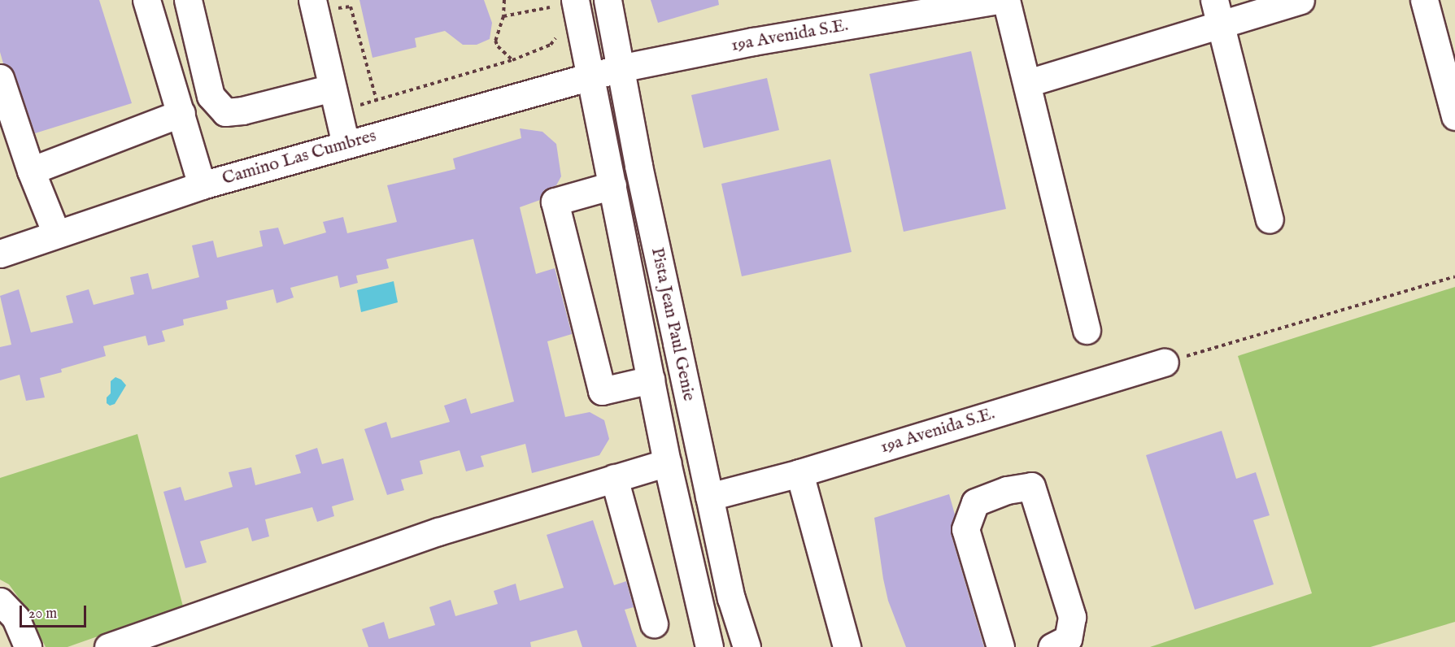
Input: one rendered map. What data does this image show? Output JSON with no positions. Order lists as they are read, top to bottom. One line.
{"streets":{"street":["19a Avenida S.E.","Camino Las Cumbres","Pista Jean Paul Genie"]},"crossings":[["19a Avenida S.E.","Camino Las Cumbres"],["19a Avenida S.E.","Pista Jean Paul Genie"],["Camino Las Cumbres","Pista Jean Paul Genie"]],"scale_bar":"20 m"}
